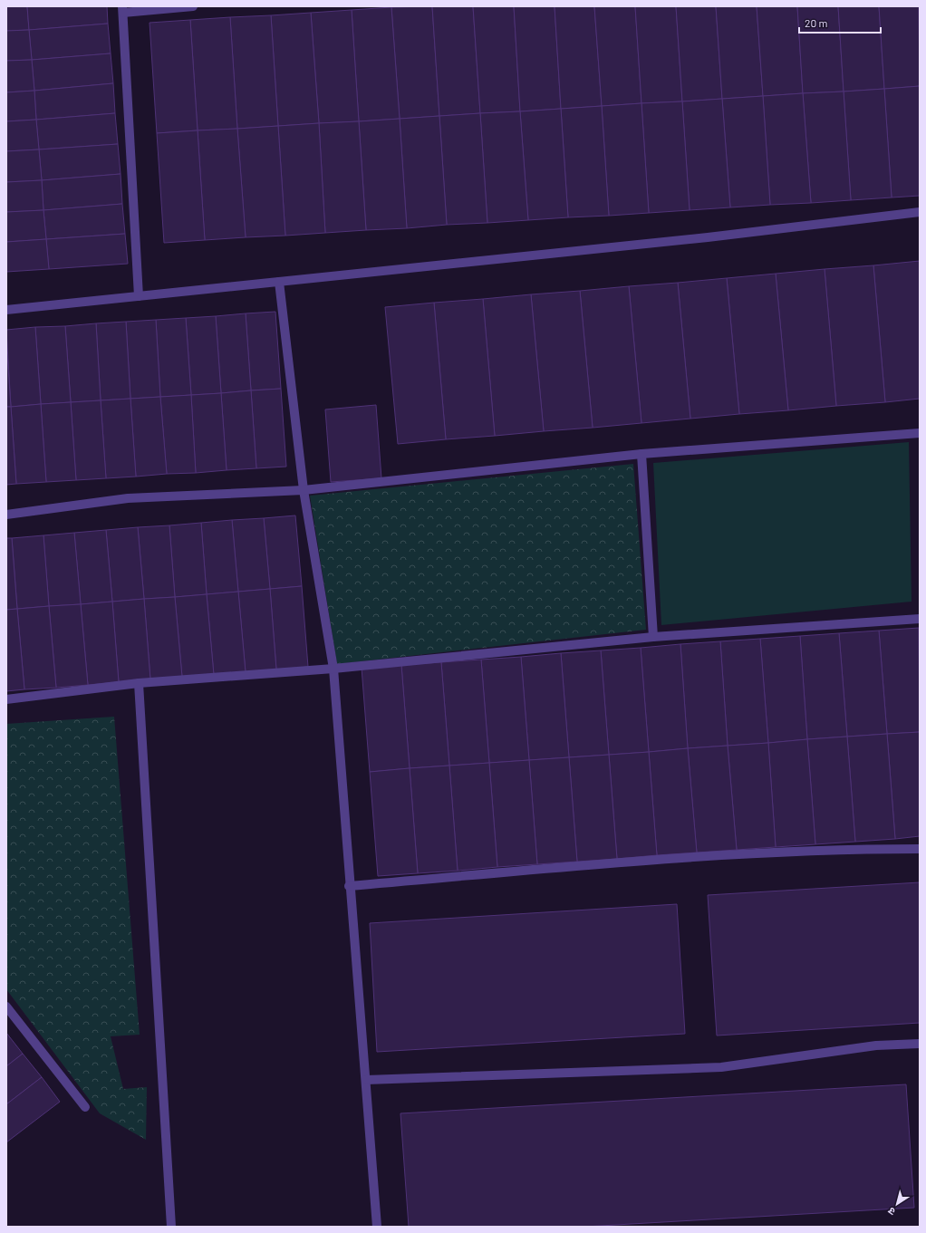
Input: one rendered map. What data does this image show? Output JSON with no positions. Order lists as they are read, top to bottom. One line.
{"scale_bar":"20 m","north":"bottom left"}
